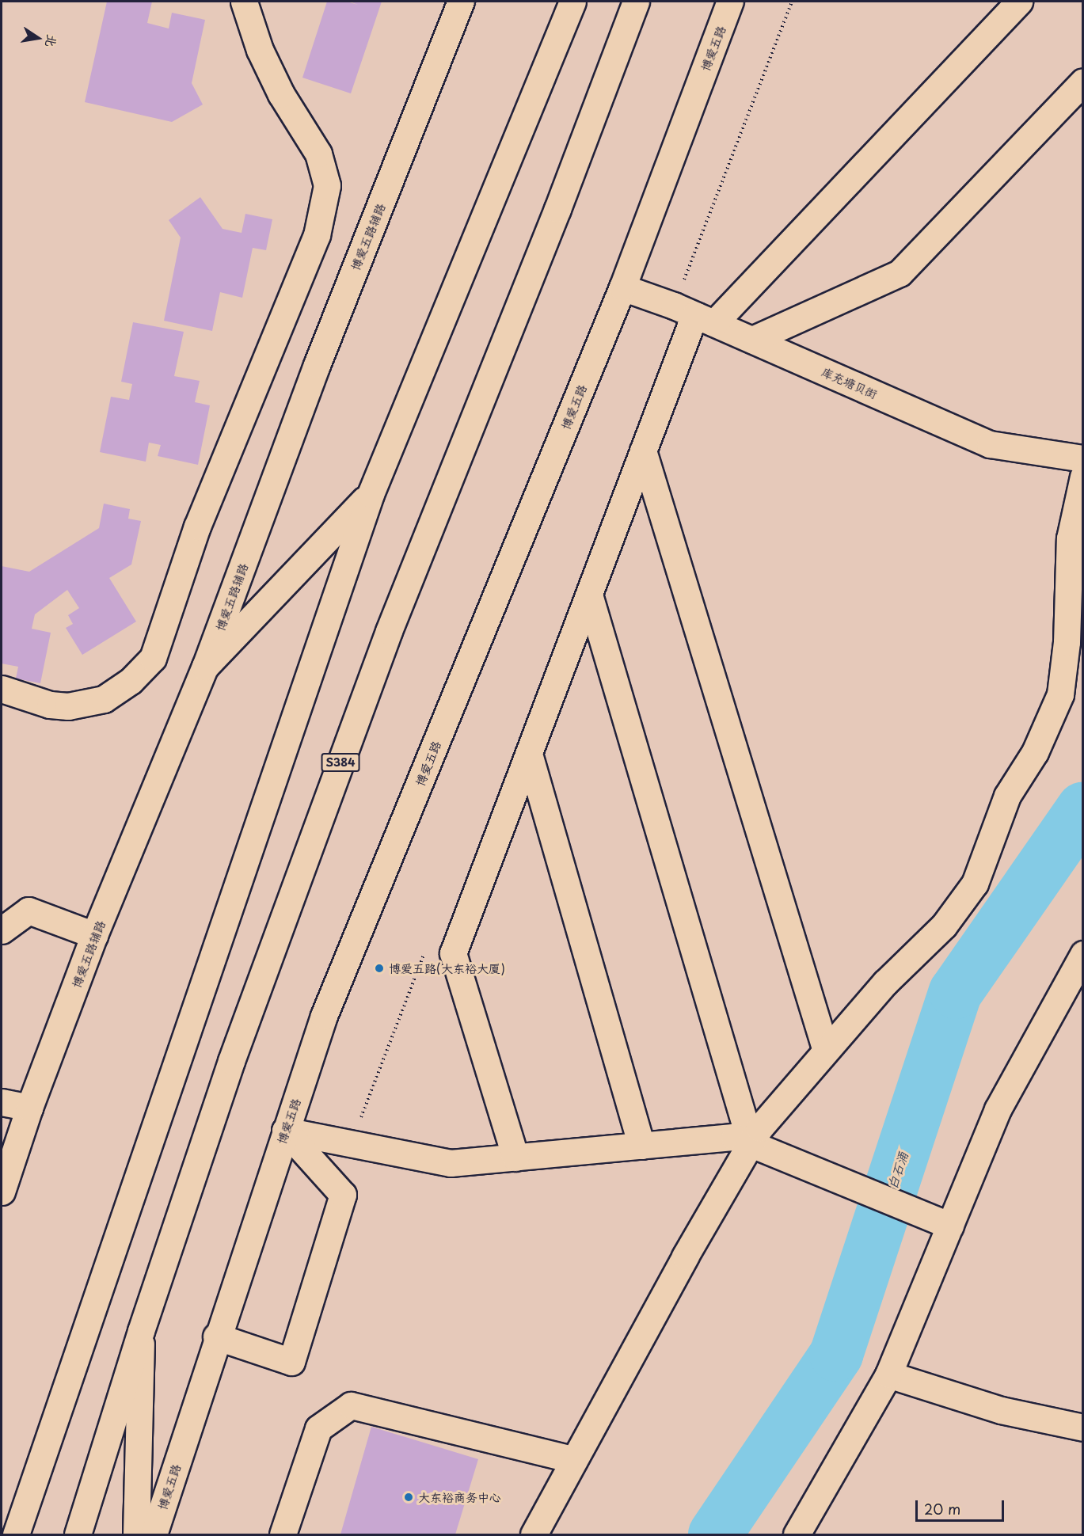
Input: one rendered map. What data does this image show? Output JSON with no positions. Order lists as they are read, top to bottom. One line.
{"streets":{"main road":["博爱五路","博爱五路辅路","库充塘贝街","S384"]},"crossings":[["博爱五路","库充塘贝街"]],"water":["白石涌"],"places":["博爱五路(大东裕大厦)","大东裕商务中心"],"scale_bar":"20 m","north":"right"}
